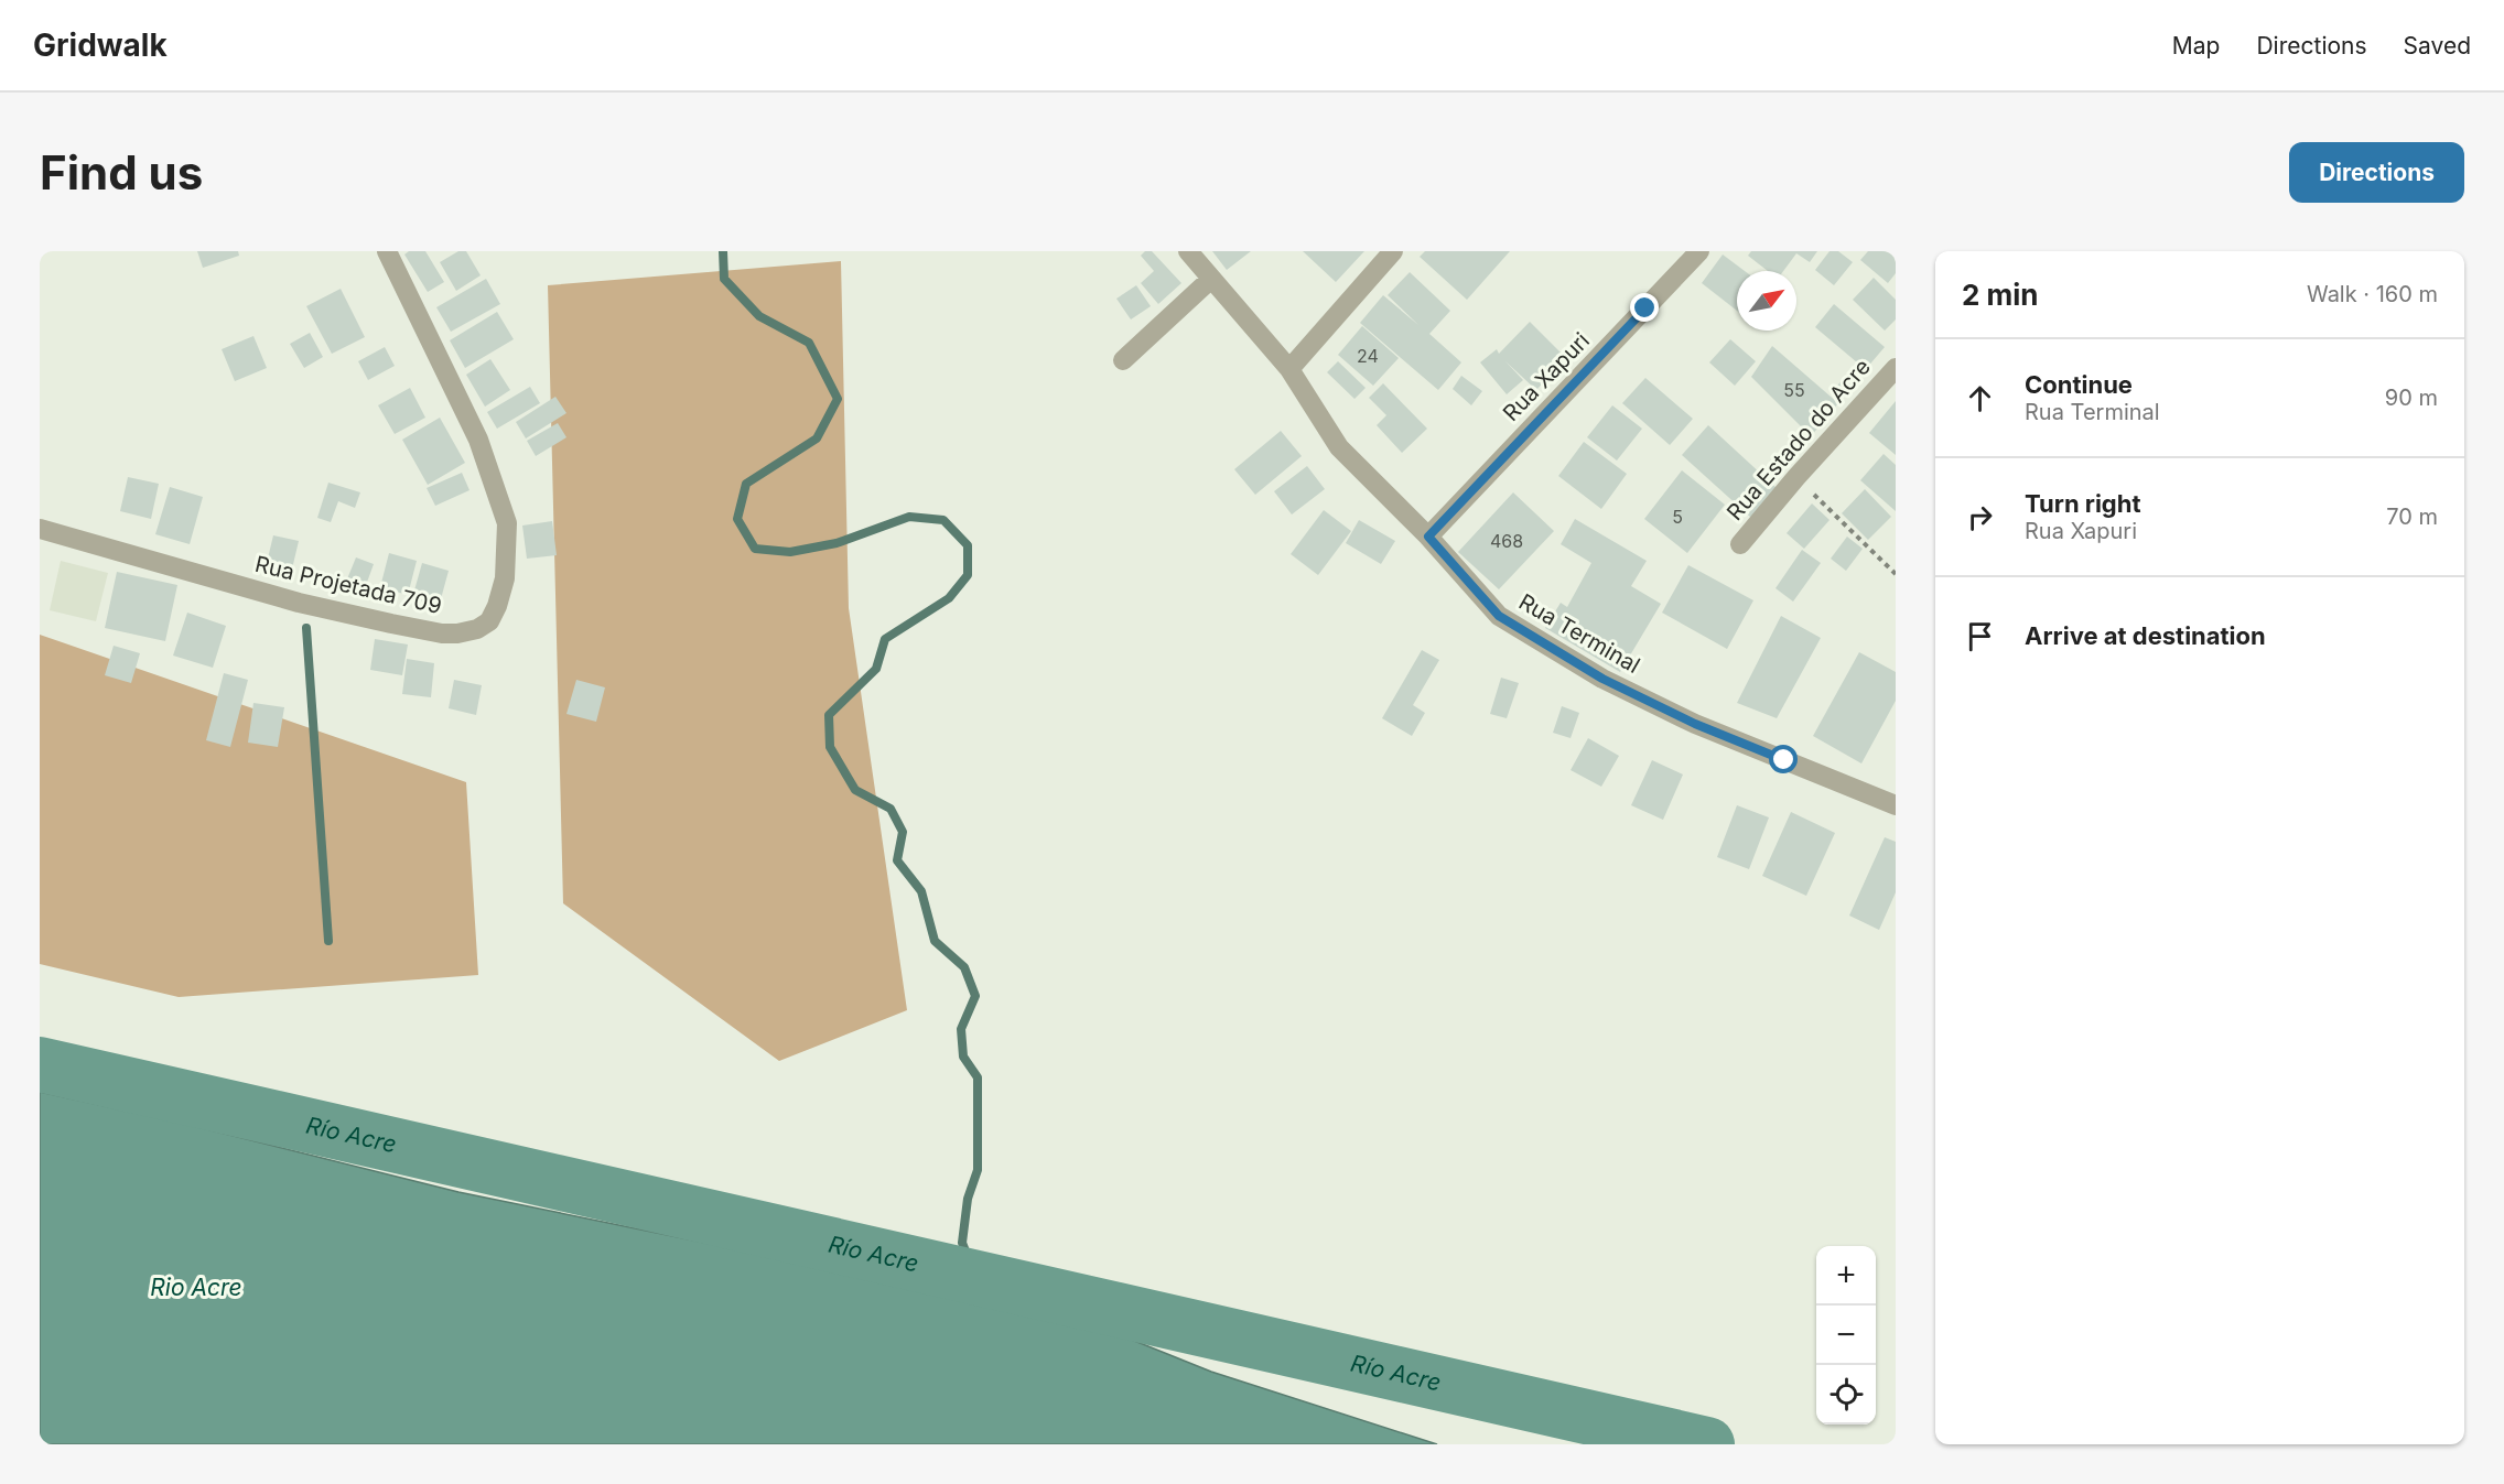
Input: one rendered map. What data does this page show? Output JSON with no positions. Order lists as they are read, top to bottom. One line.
{"streets":{"street":["Rua Xapuri","Rua Estado do Acre","Rua Projetada 709","Rua Terminal"]},"crossings":[["Rua Xapuri","Rua Terminal"]],"water":["Río Acre","Rio Acre"],"house_numbers":["24","55","5","468"],"north":"top right","page":{"header":"Gridwalk","nav":["Map","Directions","Saved"],"buttons":"Directions","title":"Find us","heading":["2 min","Walk · 160 m"],"list":[["Continue","Rua Terminal","90 m"],["Turn right","Rua Xapuri","70 m"],"Arrive at destination"],"map_buttons":["+","−"]}}
